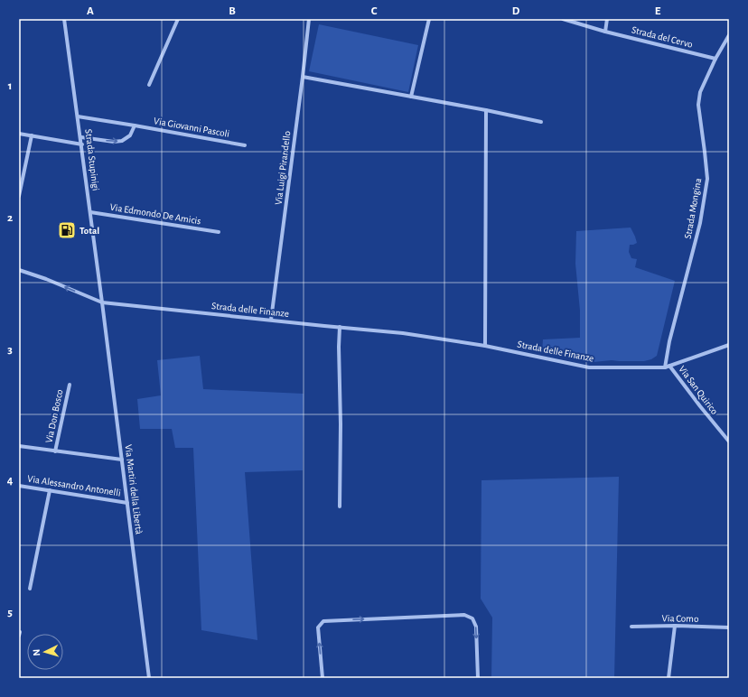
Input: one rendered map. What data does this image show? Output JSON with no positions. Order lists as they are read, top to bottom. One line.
{"streets":{"street":["Strada del Cervo","Via Giovanni Pascoli","Strada Stupinigi","Via Luigi Pirandello","Strada Mongina","Via Edmondo De Amicis","Strada delle Finanze","Via San Quirico","Via Don Bosco","Via Alessandro Antonelli","Via Martiri della Libertà","Via Como"]},"crossings":[["Strada del Cervo","Strada Mongina"],["Via Giovanni Pascoli","Strada Stupinigi"],["Strada Stupinigi","Via Edmondo De Amicis"],["Strada Stupinigi","Strada delle Finanze"],["Strada Stupinigi","Via Martiri della Libertà"],["Via Luigi Pirandello","Strada delle Finanze"],["Strada Mongina","Strada delle Finanze"],["Strada delle Finanze","Via San Quirico"],["Strada delle Finanze","Via Martiri della Libertà"],["Via Don Bosco","Via Martiri della Libertà"],["Via Alessandro Antonelli","Via Martiri della Libertà"]],"places":{"fuel station":["Total"]},"north":"left","grid":{"columns":["A","B","C","D","E"],"rows":["1","2","3","4","5"]}}
